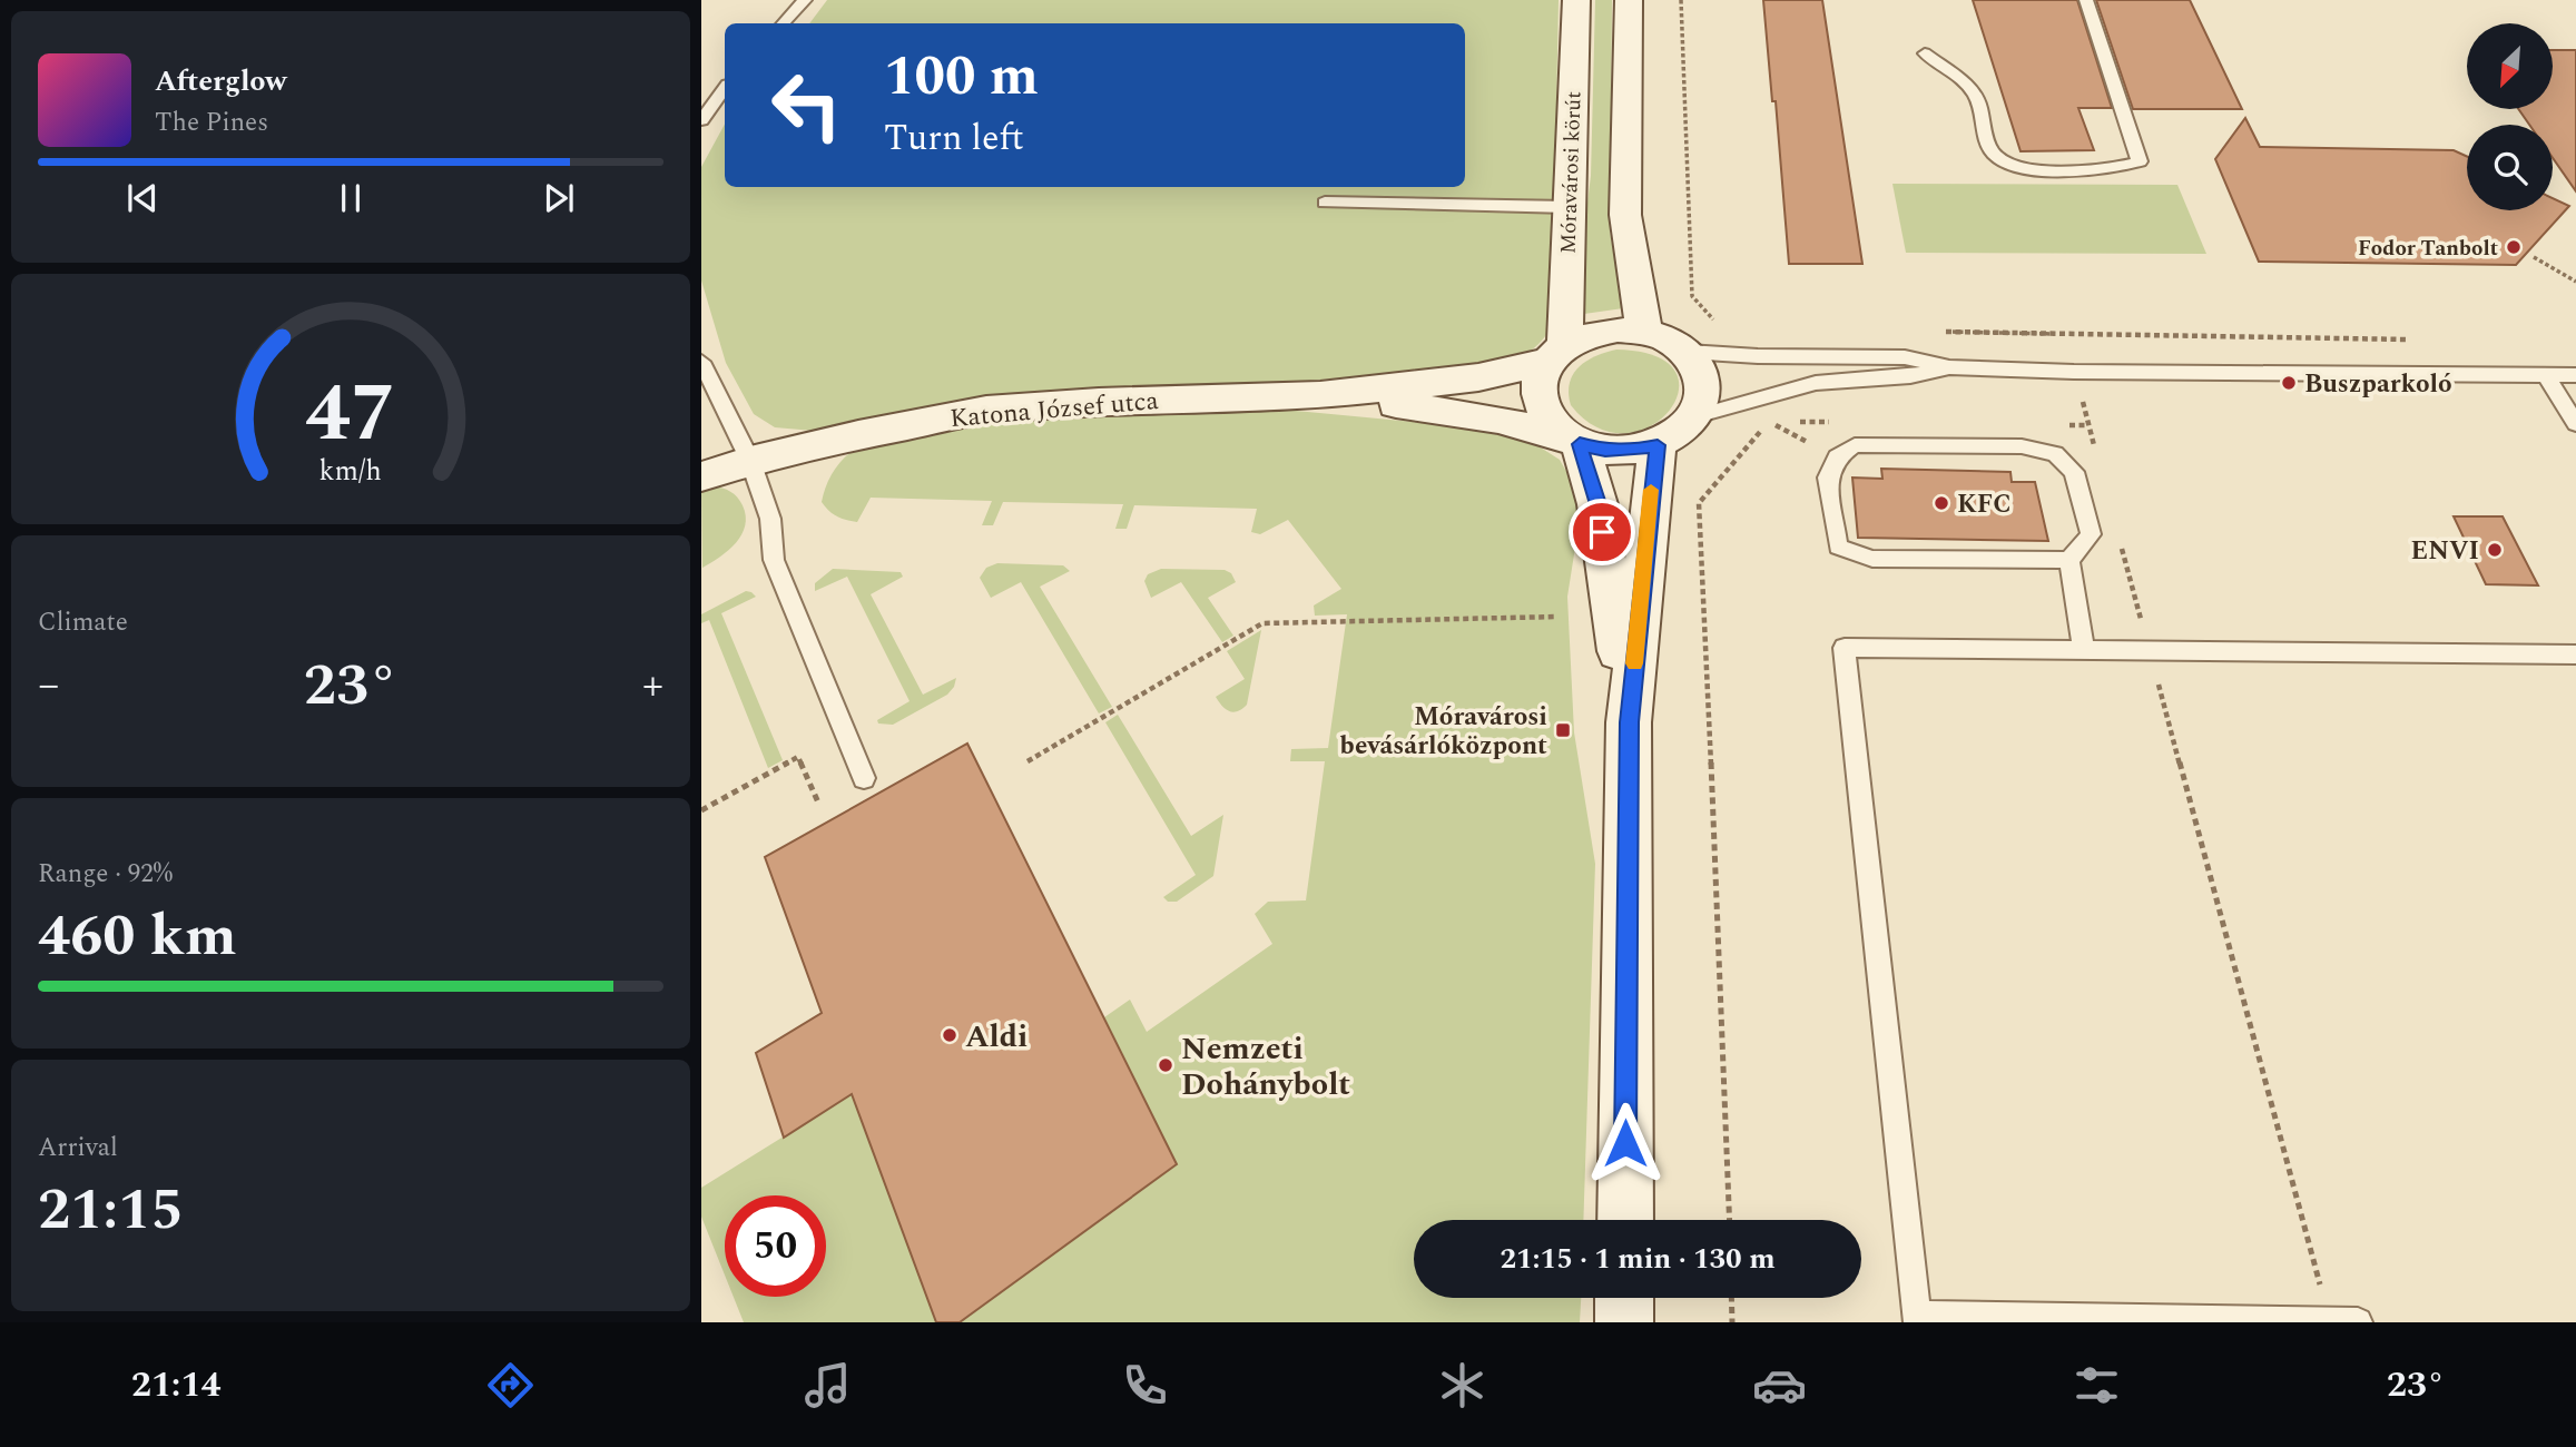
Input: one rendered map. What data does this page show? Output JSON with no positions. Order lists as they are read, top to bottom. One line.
{"streets":{"main road":["Móravárosi körút","Katona József utca"]},"crossings":[["Móravárosi körút","Katona József utca"]],"places":{"other":["Fodor Tanbolt","Buszparkoló","KFC","ENVI","Aldi","Nemzeti Dohánybolt"],"transit":["Móravárosi bevásárlóközpont"]},"north":"bottom left","page":{"turn":["100 m","Turn left"],"song":["Afterglow","The Pines"],"tile":["Climate",["Range · 92%","460 km"],["Arrival","21:15"]],"heat":["−","23°","+"],"limit":"50","trip":"21:15 · 1 min · 130 m","tabs":["21:14","23°"],"gauge":["47","km/h"]}}
